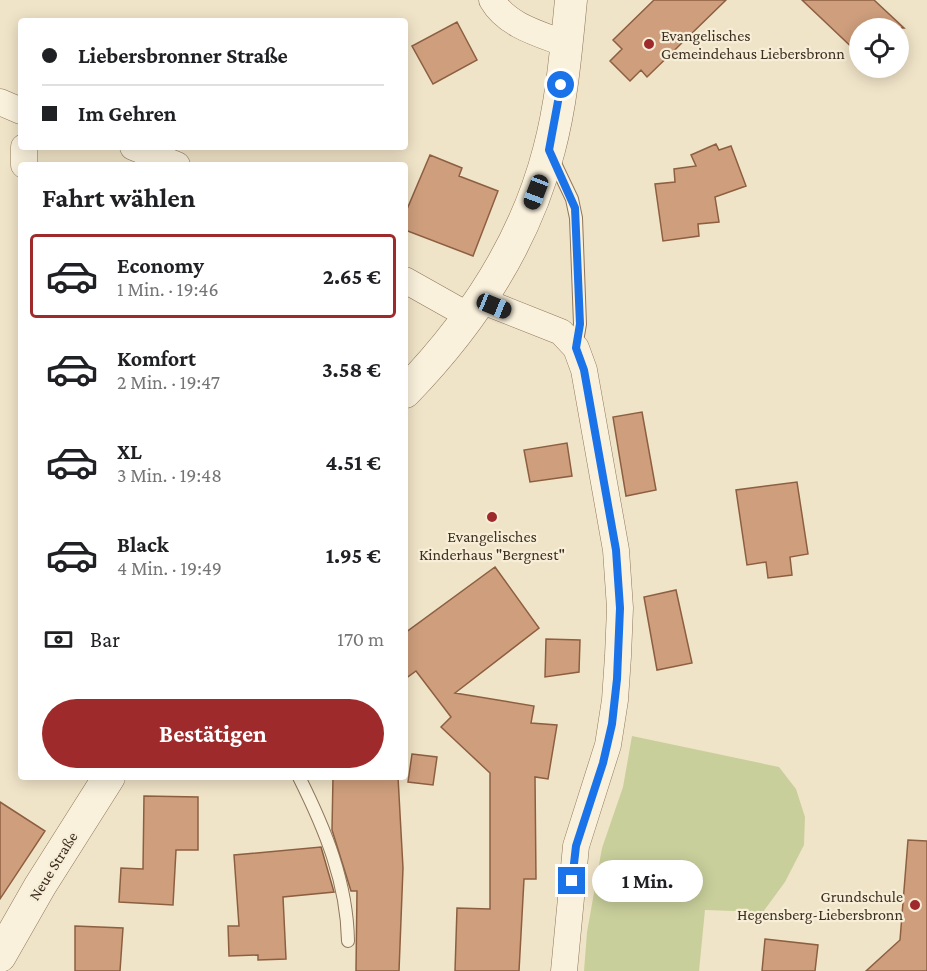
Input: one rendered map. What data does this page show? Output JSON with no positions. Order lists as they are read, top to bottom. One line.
{"streets":{"street":["Neue Straße"]},"places":["Evangelisches Gemeindehaus Liebersbronn","Evangelisches Kinderhaus \"Bergnest\"","Grundschule Hegensberg-Liebersbronn"],"page":{"banner":["Liebersbronner Straße","Im Gehren"],"heading":"Fahrt wählen","list":[{"name":"Economy","note":"1 Min. · 19:46","value":"2.65 €"},{"name":"Komfort","note":"2 Min. · 19:47","value":"3.58 €"},{"name":"XL","note":"3 Min. · 19:48","value":"4.51 €"},{"name":"Black","note":"4 Min. · 19:49","value":"1.95 €"}],"pay":["Bar","170 m"],"buttons":"Bestätigen","bubble":"1 Min."}}
